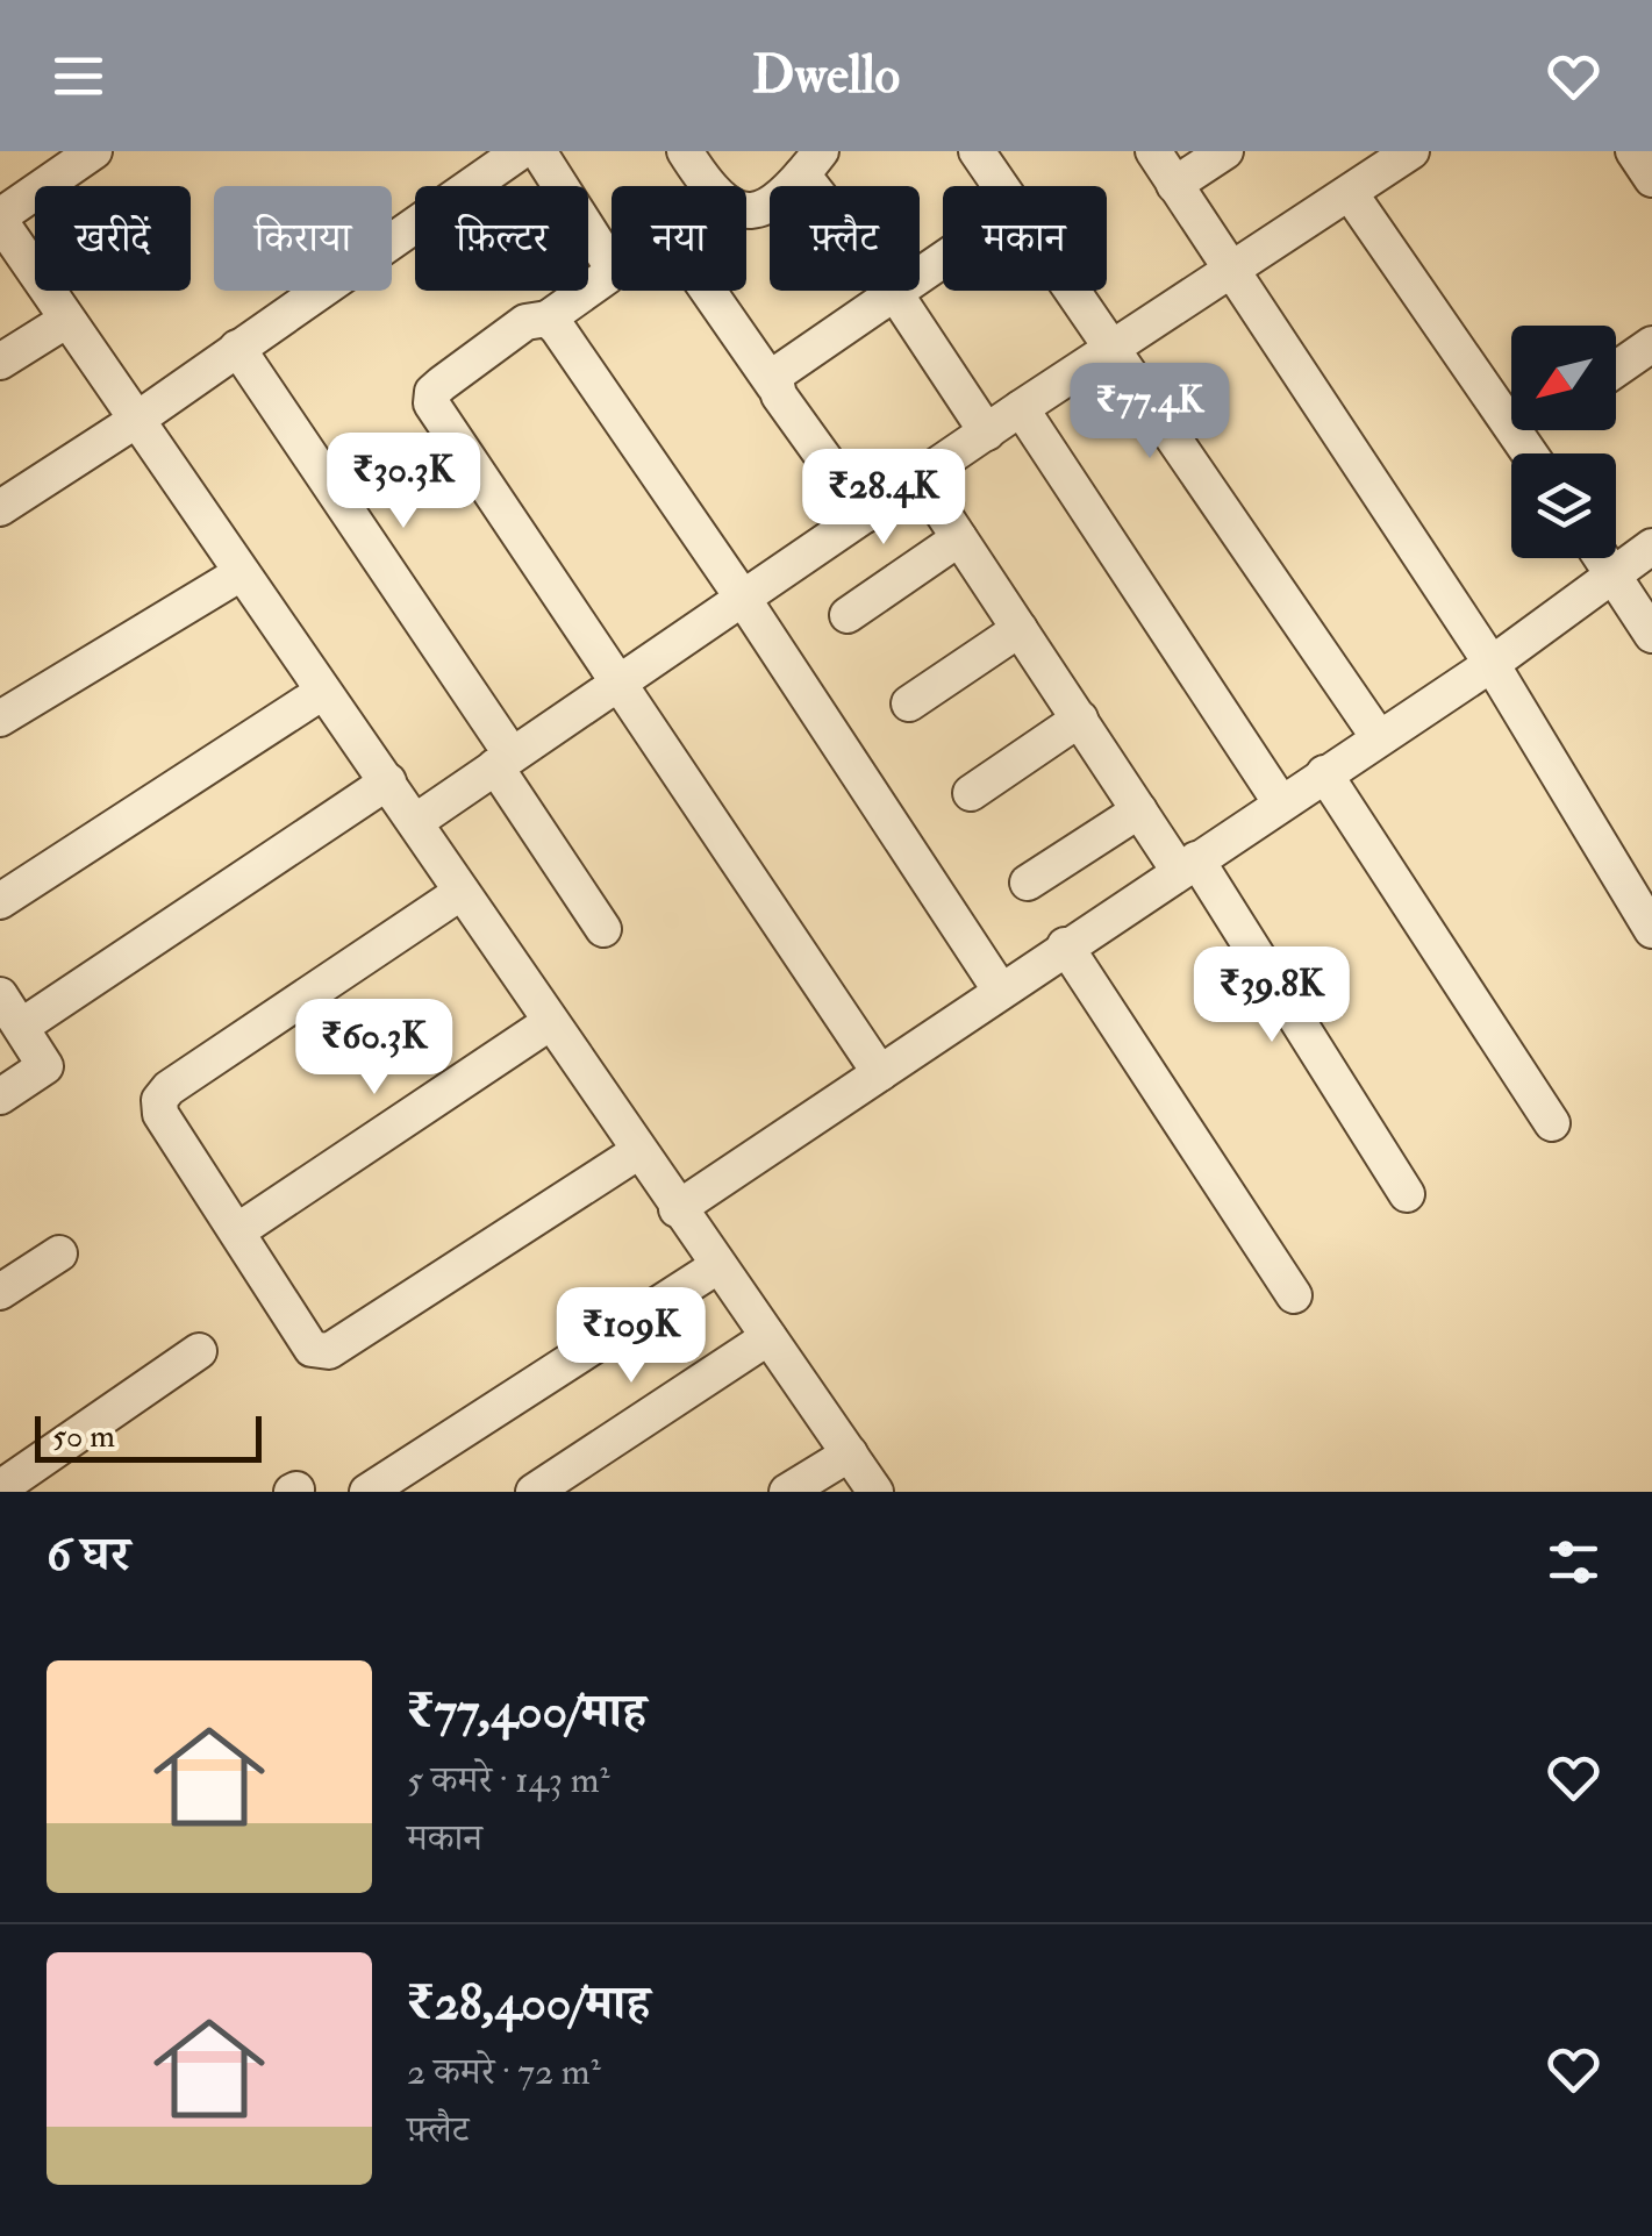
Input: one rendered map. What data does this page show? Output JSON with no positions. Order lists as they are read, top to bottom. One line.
{"scale_bar":"50 m","north":"bottom left","page":{"header":"Dwello","chip":["खरीदें","किराया","फ़िल्टर","नया","फ़्लैट","मकान"],"price":["₹77.4K","₹30.3K","₹28.4K","₹39.8K","₹60.3K","₹109K"],"scale":"50 m","heading":"6 घर","list":[{"name":"₹77,400/माह","note":"5 कमरे · 143 m² · मकान"},{"name":"₹28,400/माह","note":"2 कमरे · 72 m² · फ़्लैट"}]}}
